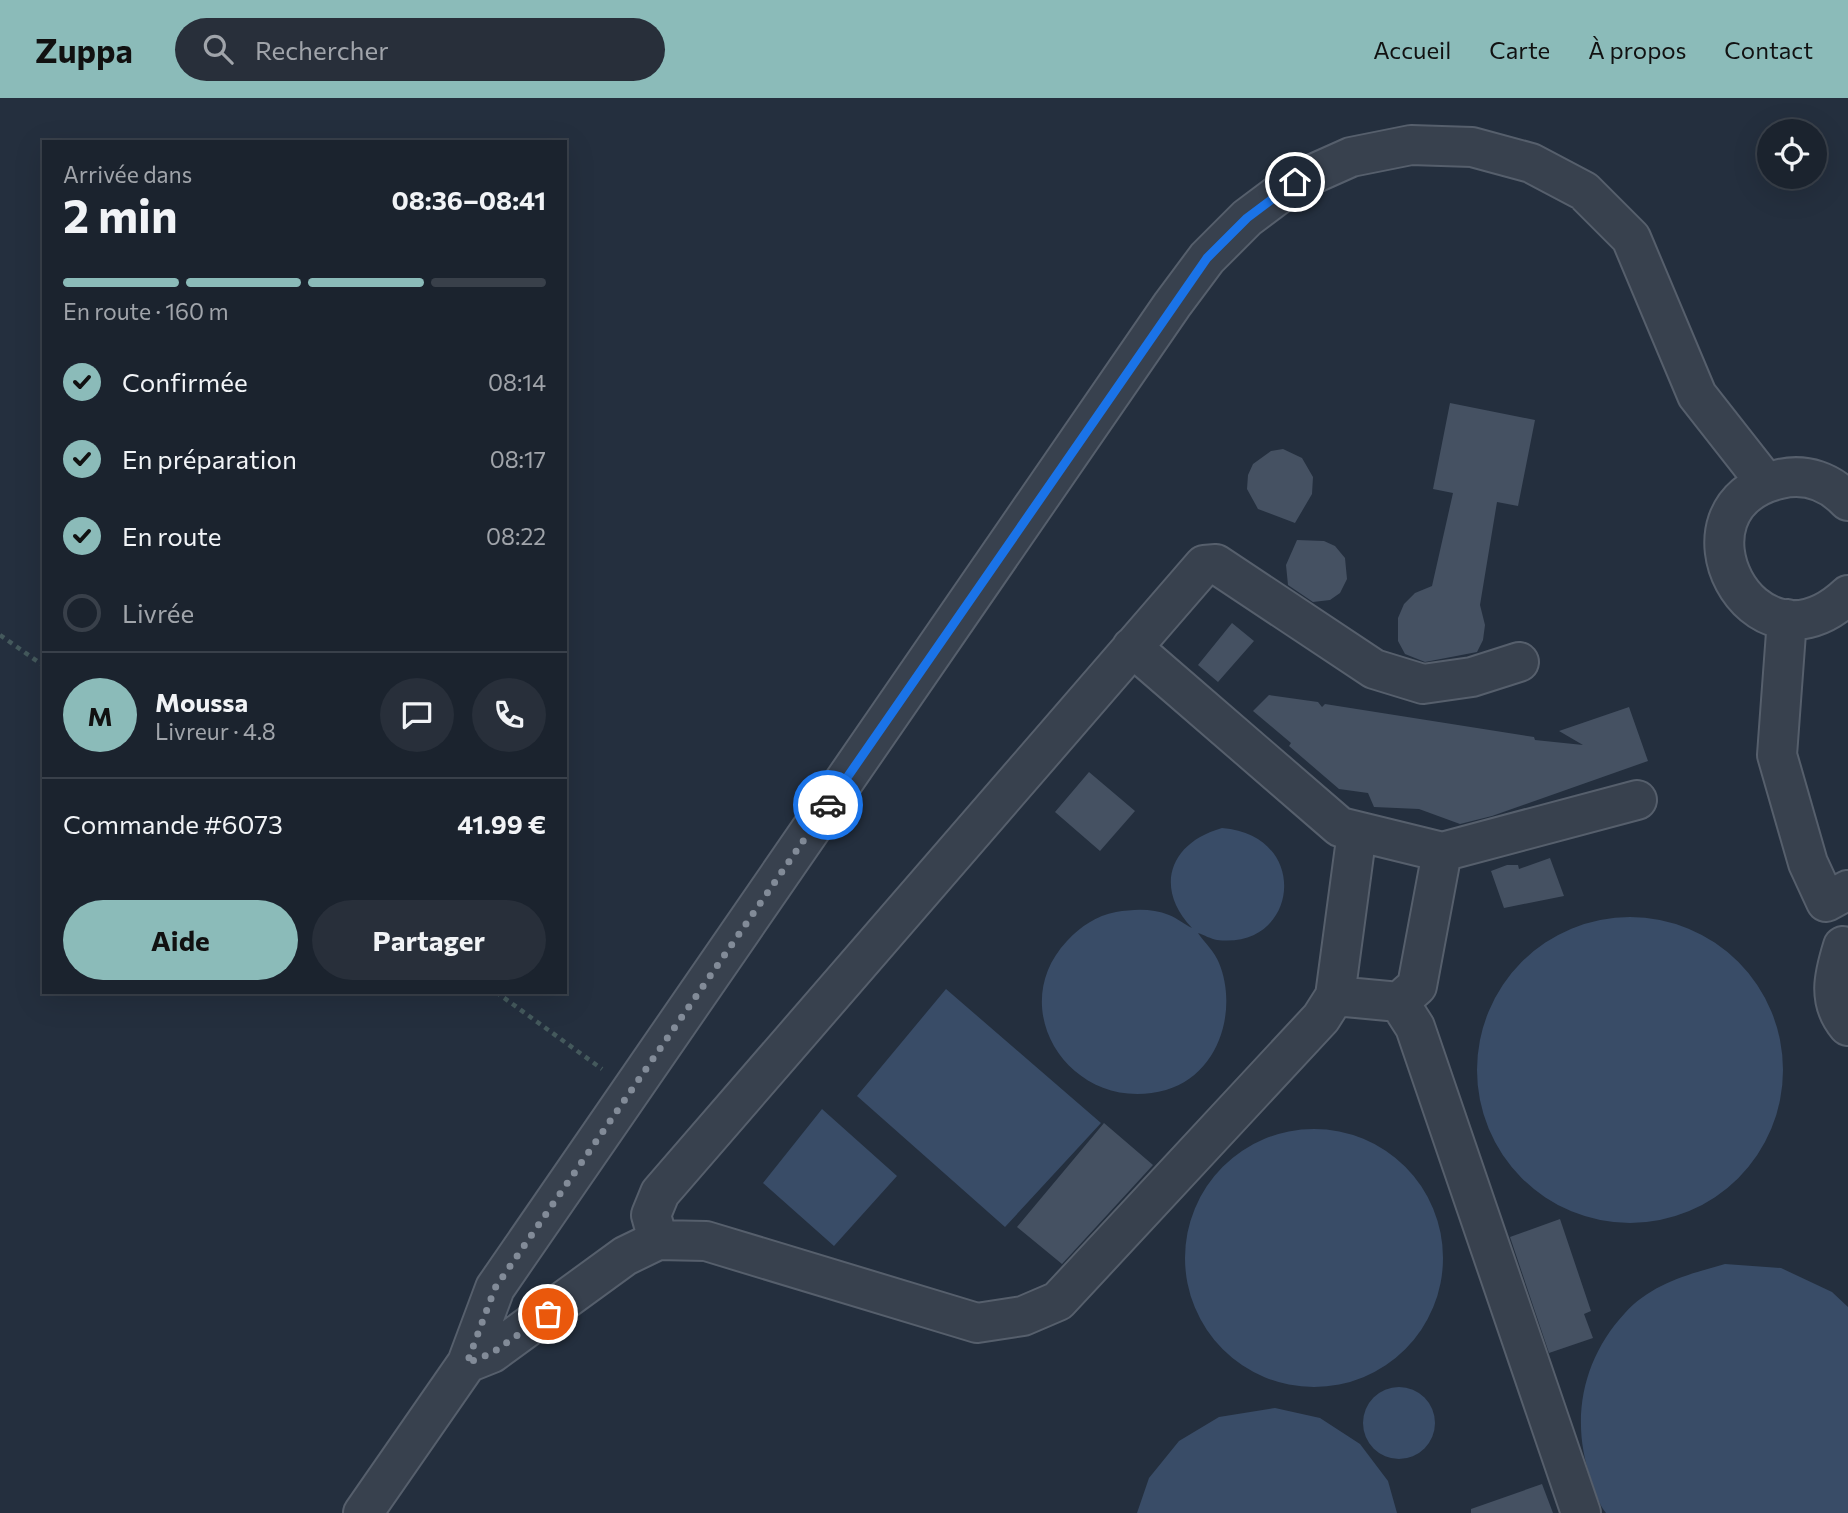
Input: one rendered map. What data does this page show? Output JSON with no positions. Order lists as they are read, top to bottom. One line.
{"page":{"header":"Zuppa","search":"Rechercher","nav":["Accueil","Carte","À propos","Contact"],"heading":["2 min","Arrivée dans","08:36–08:41"],"panel":["Moussa","Livreur · 4.8","Commande #6073","41.99 €"],"bar":"En route · 160 m","list":[["Confirmée","08:14"],["En préparation","08:17"],["En route","08:22"],"Livrée"],"round":"M","buttons":["Aide","Partager"]}}
